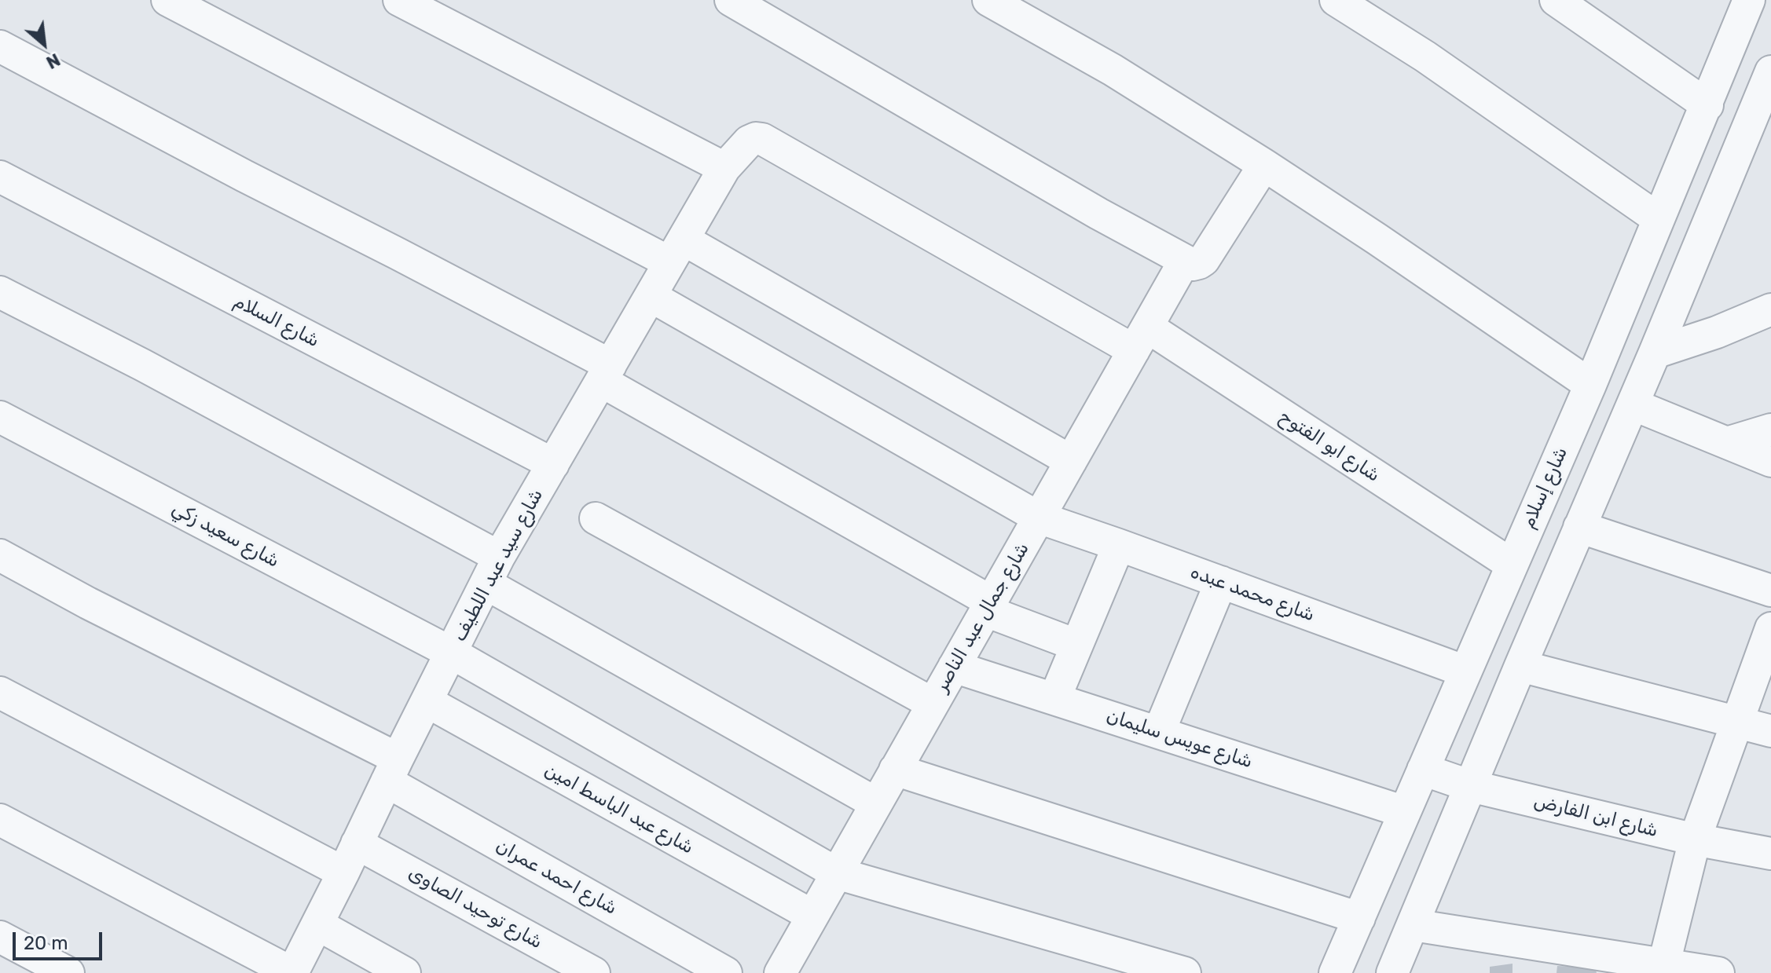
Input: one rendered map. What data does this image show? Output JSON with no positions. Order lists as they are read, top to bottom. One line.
{"streets":{"street":["شارع السلام","شارع ابو الفتوح","شارع إسلام","شارع سعيد زكي","شارع سيد عبد اللطيف","شارع محمد عبده","شارع جمال عبد الناصر","شارع عويس سليمان","شارع عبد الباسط امين","شارع ابن الفارض","شارع احمد عمران","شارع توحيد الصاوى"]},"crossings":[["شارع السلام","شارع سيد عبد اللطيف"],["شارع ابو الفتوح","شارع إسلام"],["شارع ابو الفتوح","شارع سيد عبد اللطيف"],["شارع ابو الفتوح","شارع جمال عبد الناصر"],["شارع إسلام","شارع محمد عبده"],["شارع إسلام","شارع عويس سليمان"],["شارع إسلام","شارع ابن الفارض"],["شارع سعيد زكي","شارع سيد عبد اللطيف"],["شارع سعيد زكي","شارع جمال عبد الناصر"],["شارع سيد عبد اللطيف","شارع محمد عبده"],["شارع سيد عبد اللطيف","شارع عبد الباسط امين"],["شارع سيد عبد اللطيف","شارع احمد عمران"],["شارع سيد عبد اللطيف","شارع توحيد الصاوى"],["شارع محمد عبده","شارع جمال عبد الناصر"],["شارع جمال عبد الناصر","شارع عويس سليمان"],["شارع جمال عبد الناصر","شارع عبد الباسط امين"]],"scale_bar":"20 m","north":"bottom right"}
